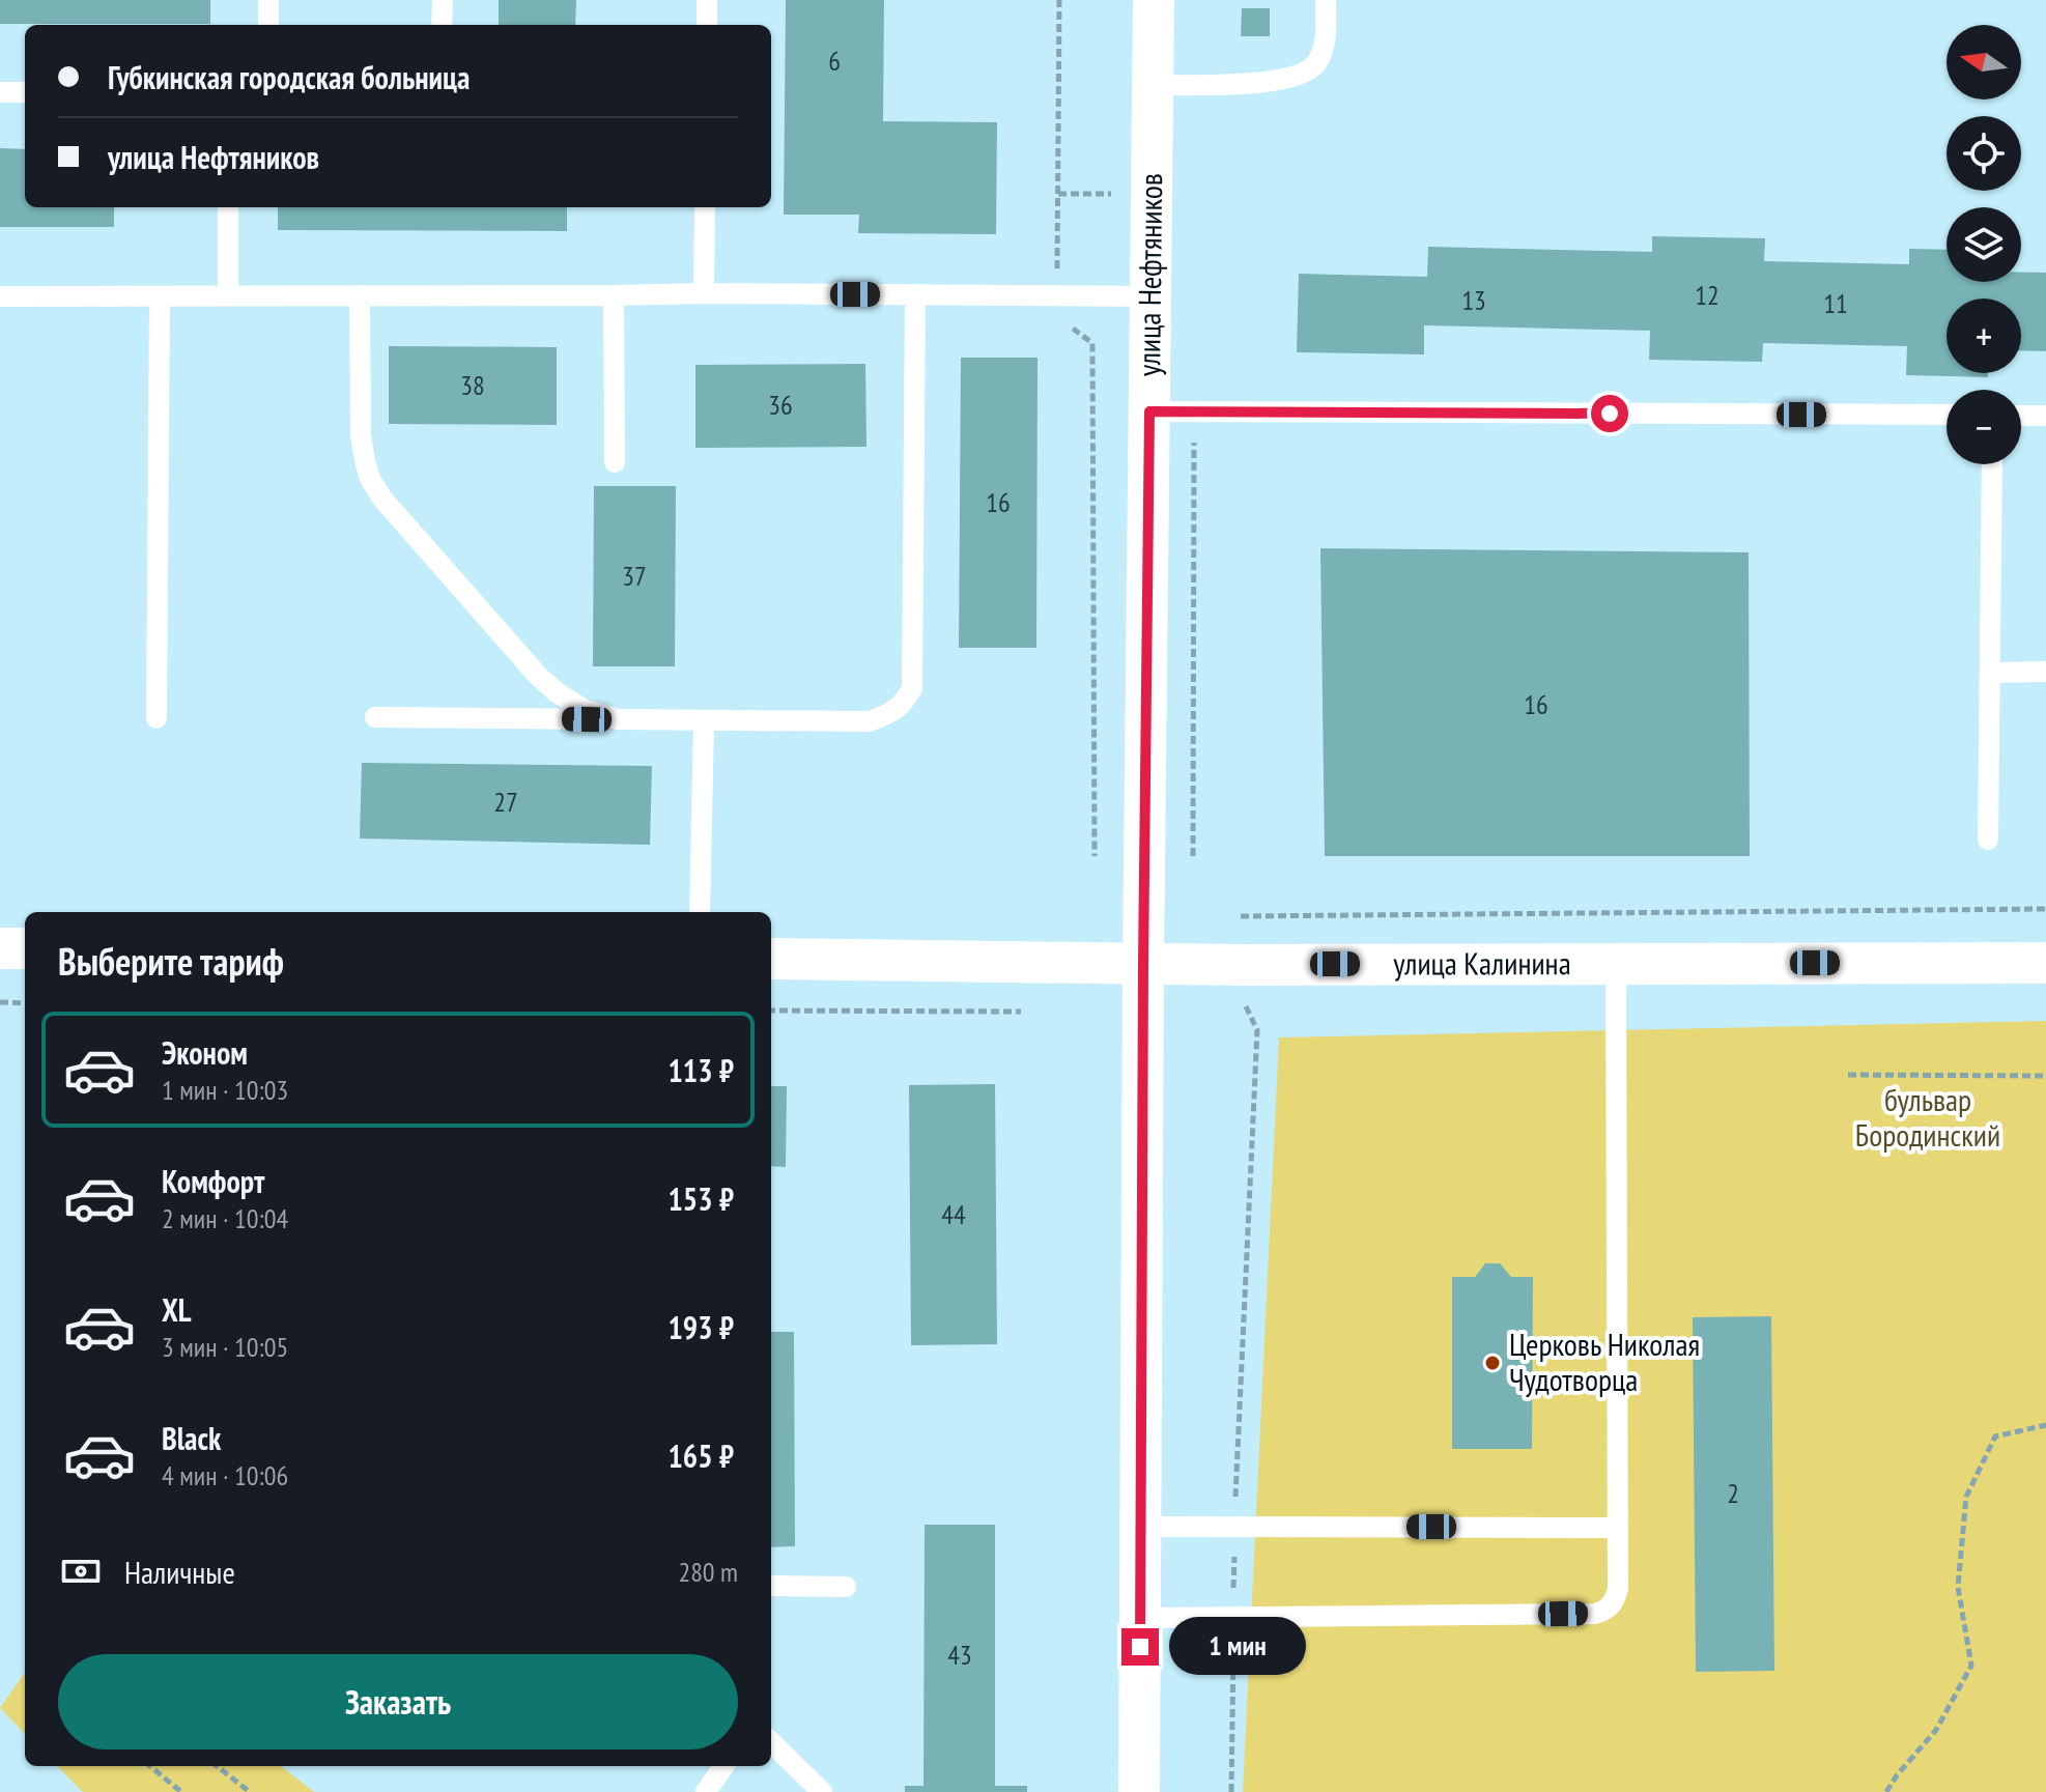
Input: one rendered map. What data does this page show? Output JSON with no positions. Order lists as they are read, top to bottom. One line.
{"streets":{"street":["улица Нефтяников","улица Калинина"]},"crossings":[["улица Нефтяников","улица Калинина"]],"parks":["бульвар Бородинский"],"places":["Церковь Николая Чудотворца"],"house_numbers":["6","12","13","11","38","36","16","37","16","27","44","2","43"],"north":"left","page":{"map_buttons":["+","−"],"banner":["Губкинская городская больница","улица Нефтяников"],"heading":"Выберите тариф","list":[{"name":"Эконом","note":"1 мин · 10:03","value":"113 ₽"},{"name":"Комфорт","note":"2 мин · 10:04","value":"153 ₽"},{"name":"XL","note":"3 мин · 10:05","value":"193 ₽"},{"name":"Black","note":"4 мин · 10:06","value":"165 ₽"}],"pay":["Наличные","280 m"],"bubble":"1 мин","buttons":"Заказать"}}
